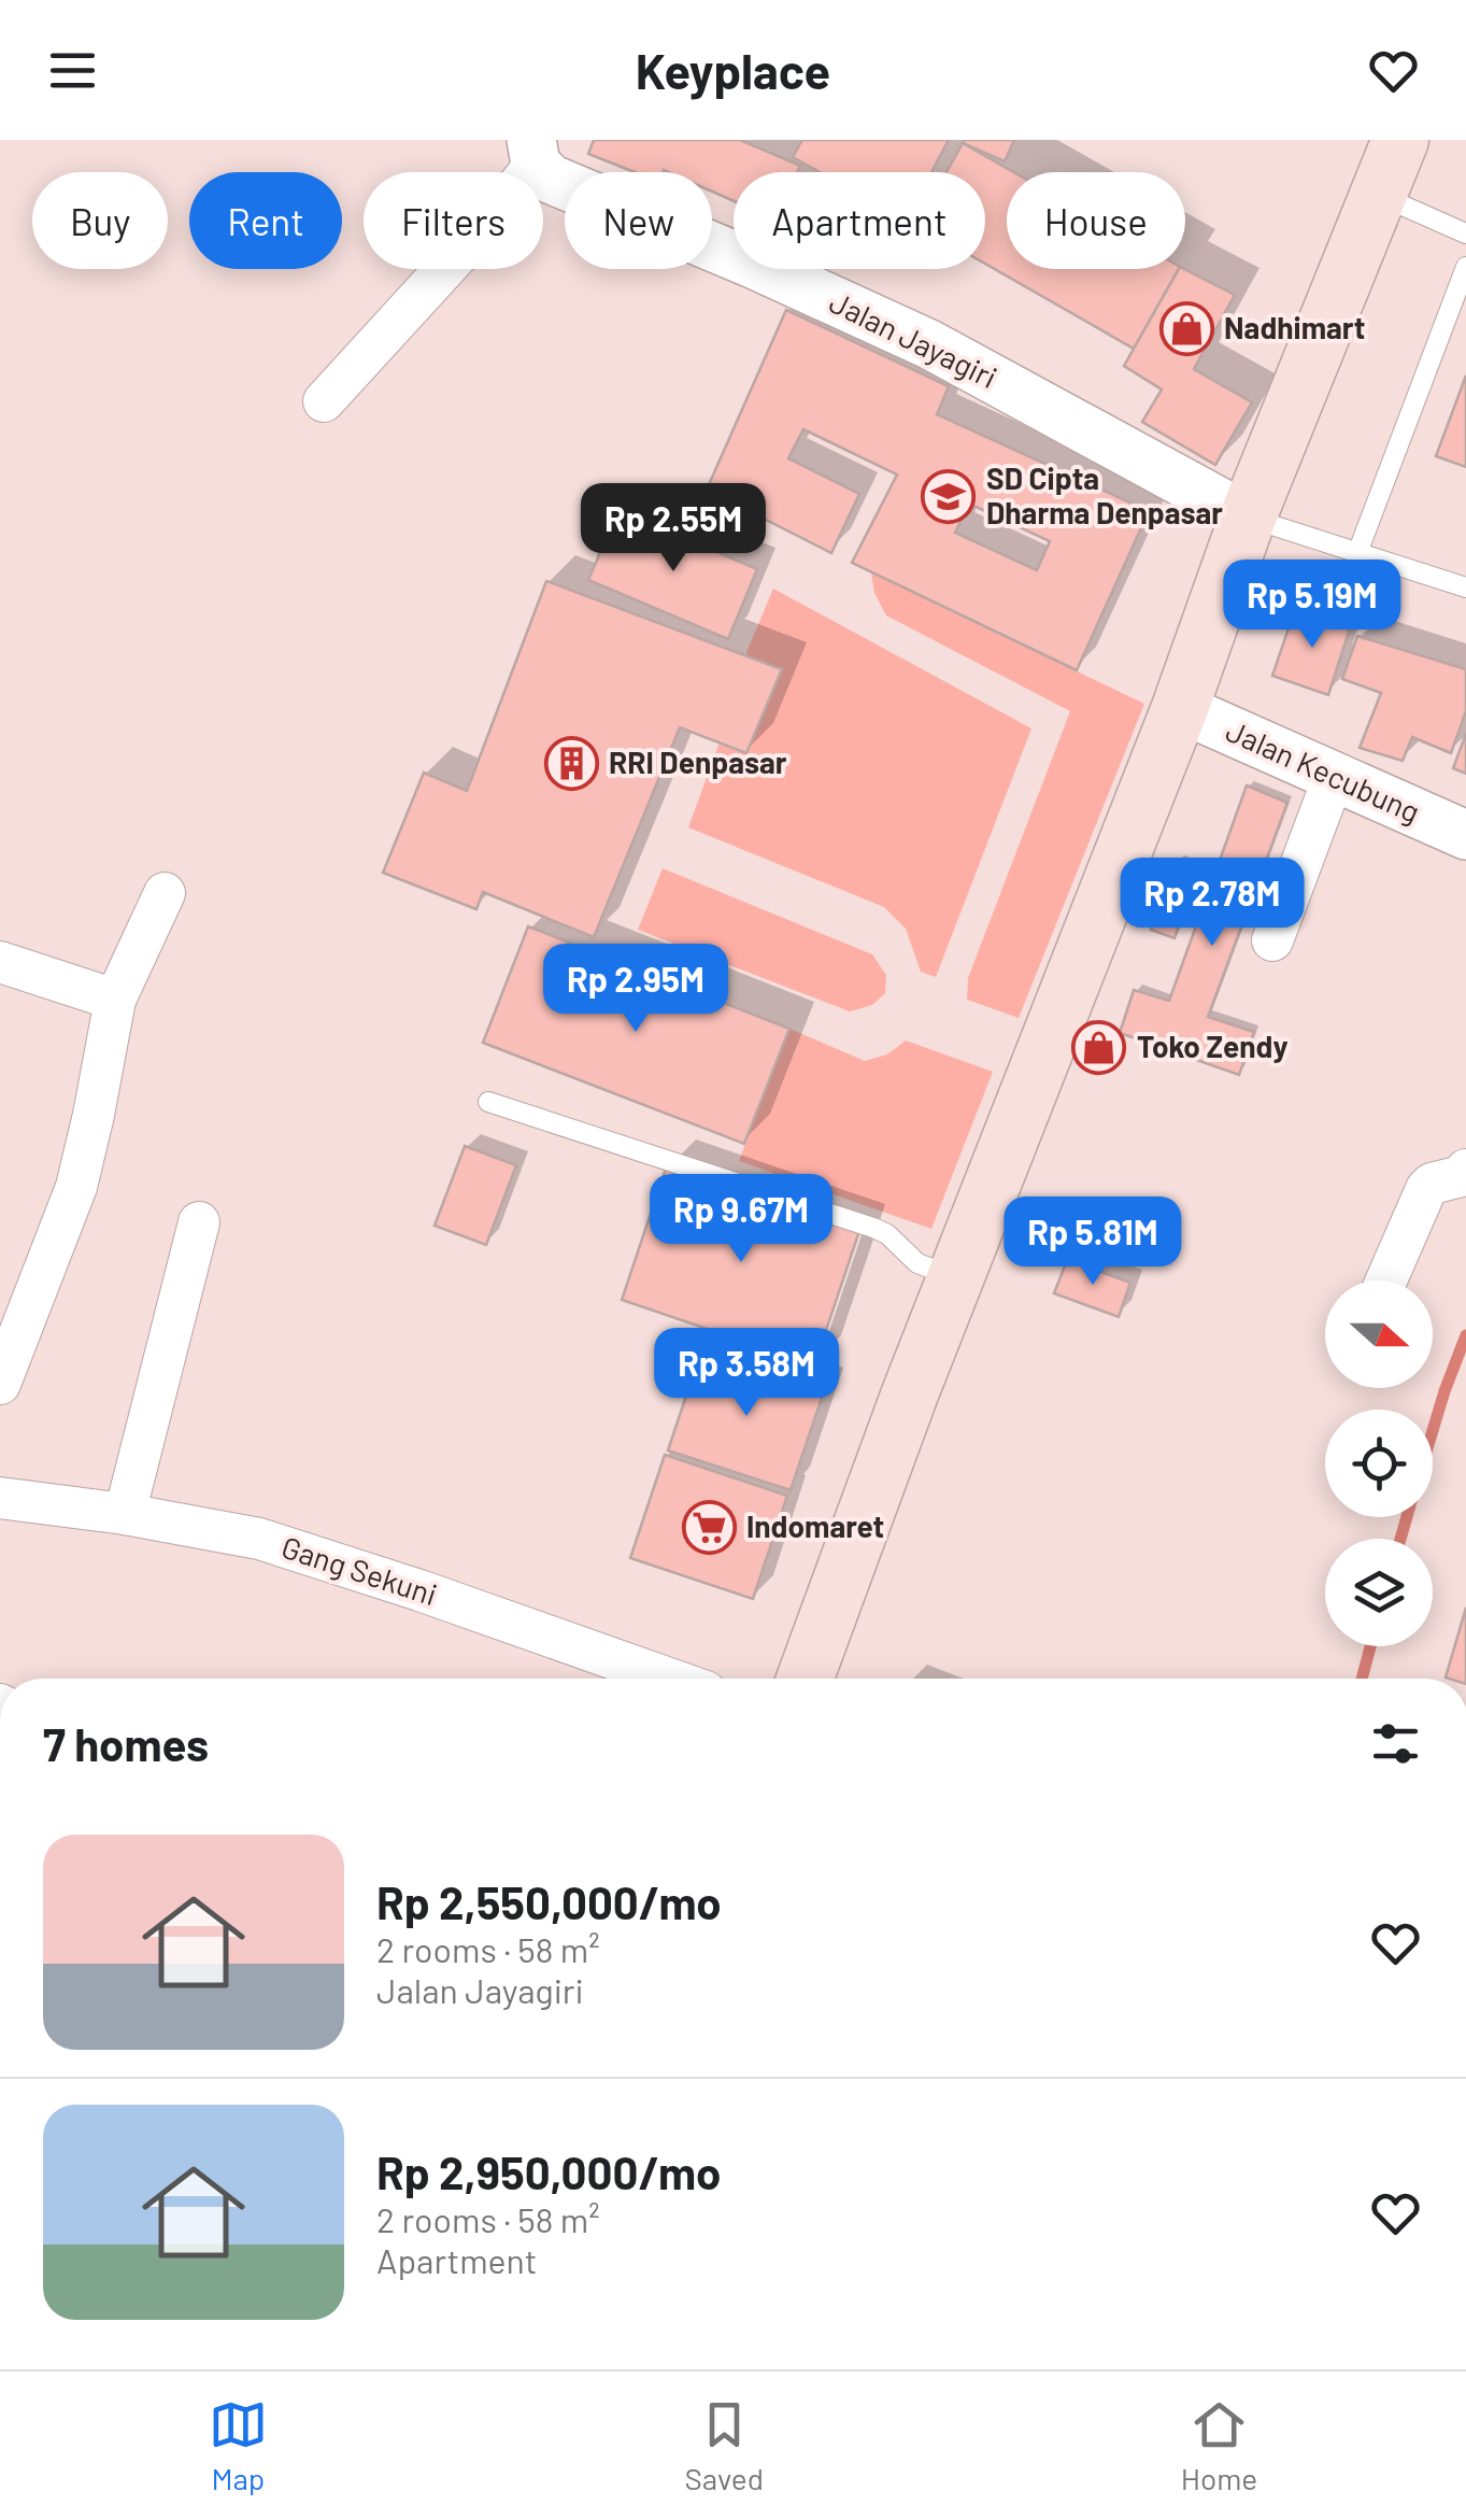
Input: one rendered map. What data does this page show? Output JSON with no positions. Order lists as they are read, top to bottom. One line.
{"streets":{"street":["Jalan Jayagiri","Jalan Kecubung","Gang Sekuni"]},"places":{"shop":["Nadhimart","Toko Zendy"],"school or university":["SD Cipta Dharma Denpasar"],"building":["RRI Denpasar"],"supermarket":["Indomaret"]},"north":"right","page":{"header":"Keyplace","chip":["Buy","Rent","Filters","New","Apartment","House"],"price":["Rp 2.55M","Rp 5.19M","Rp 2.78M","Rp 2.95M","Rp 9.67M","Rp 5.81M","Rp 3.58M"],"heading":"7 homes","list":[{"name":"Rp 2,550,000/mo","note":"2 rooms · 58 m² · Jalan Jayagiri"},{"name":"Rp 2,950,000/mo","note":"2 rooms · 58 m² · Apartment"}],"tabs":["Map","Saved","Home"]}}
